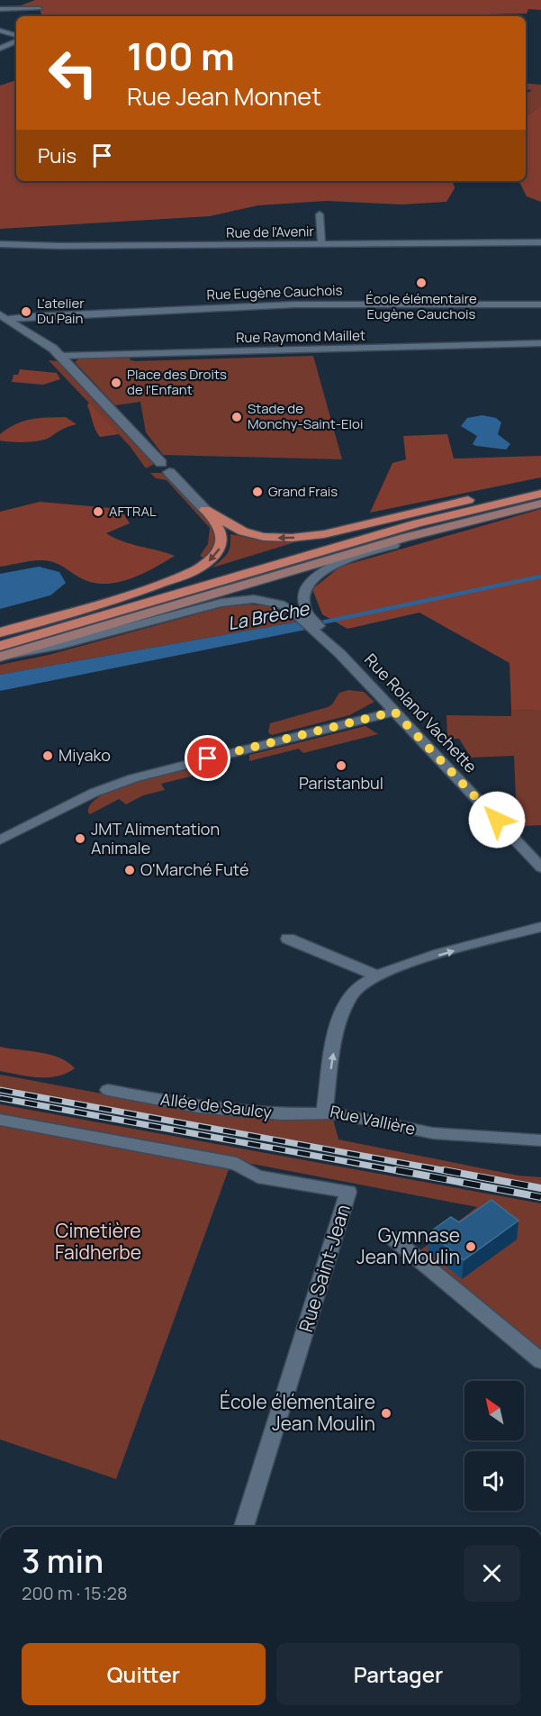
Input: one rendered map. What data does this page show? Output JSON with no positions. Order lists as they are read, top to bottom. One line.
{"streets":{"street":["Rue de l'Avenir","Rue Eugène Cauchois","Rue Raymond Maillet","Rue Roland Vachette","Allée de Saulcy","Rue Vallière","Rue Saint-Jean"]},"crossings":[["Allée de Saulcy","Rue Vallière"]],"one_way":["Rue Vallière"],"water":["La Brèche"],"parks":["Cimetière Faidherbe"],"places":["École élémentaire Eugène Cauchois","L'atelier Du Pain","Place des Droits de l'Enfant","Stade de Monchy-Saint-Eloi","Grand Frais","AFTRAL","Miyako","Paristanbul","JMT Alimentation Animale","O'Marché Futé","Gymnase Jean Moulin","École élémentaire Jean Moulin"],"north":"top left","page":{"turn":["100 m","Rue Jean Monnet"],"then":"Puis","heading":["3 min","200 m · 15:28"],"buttons":["Quitter","Partager"]}}
